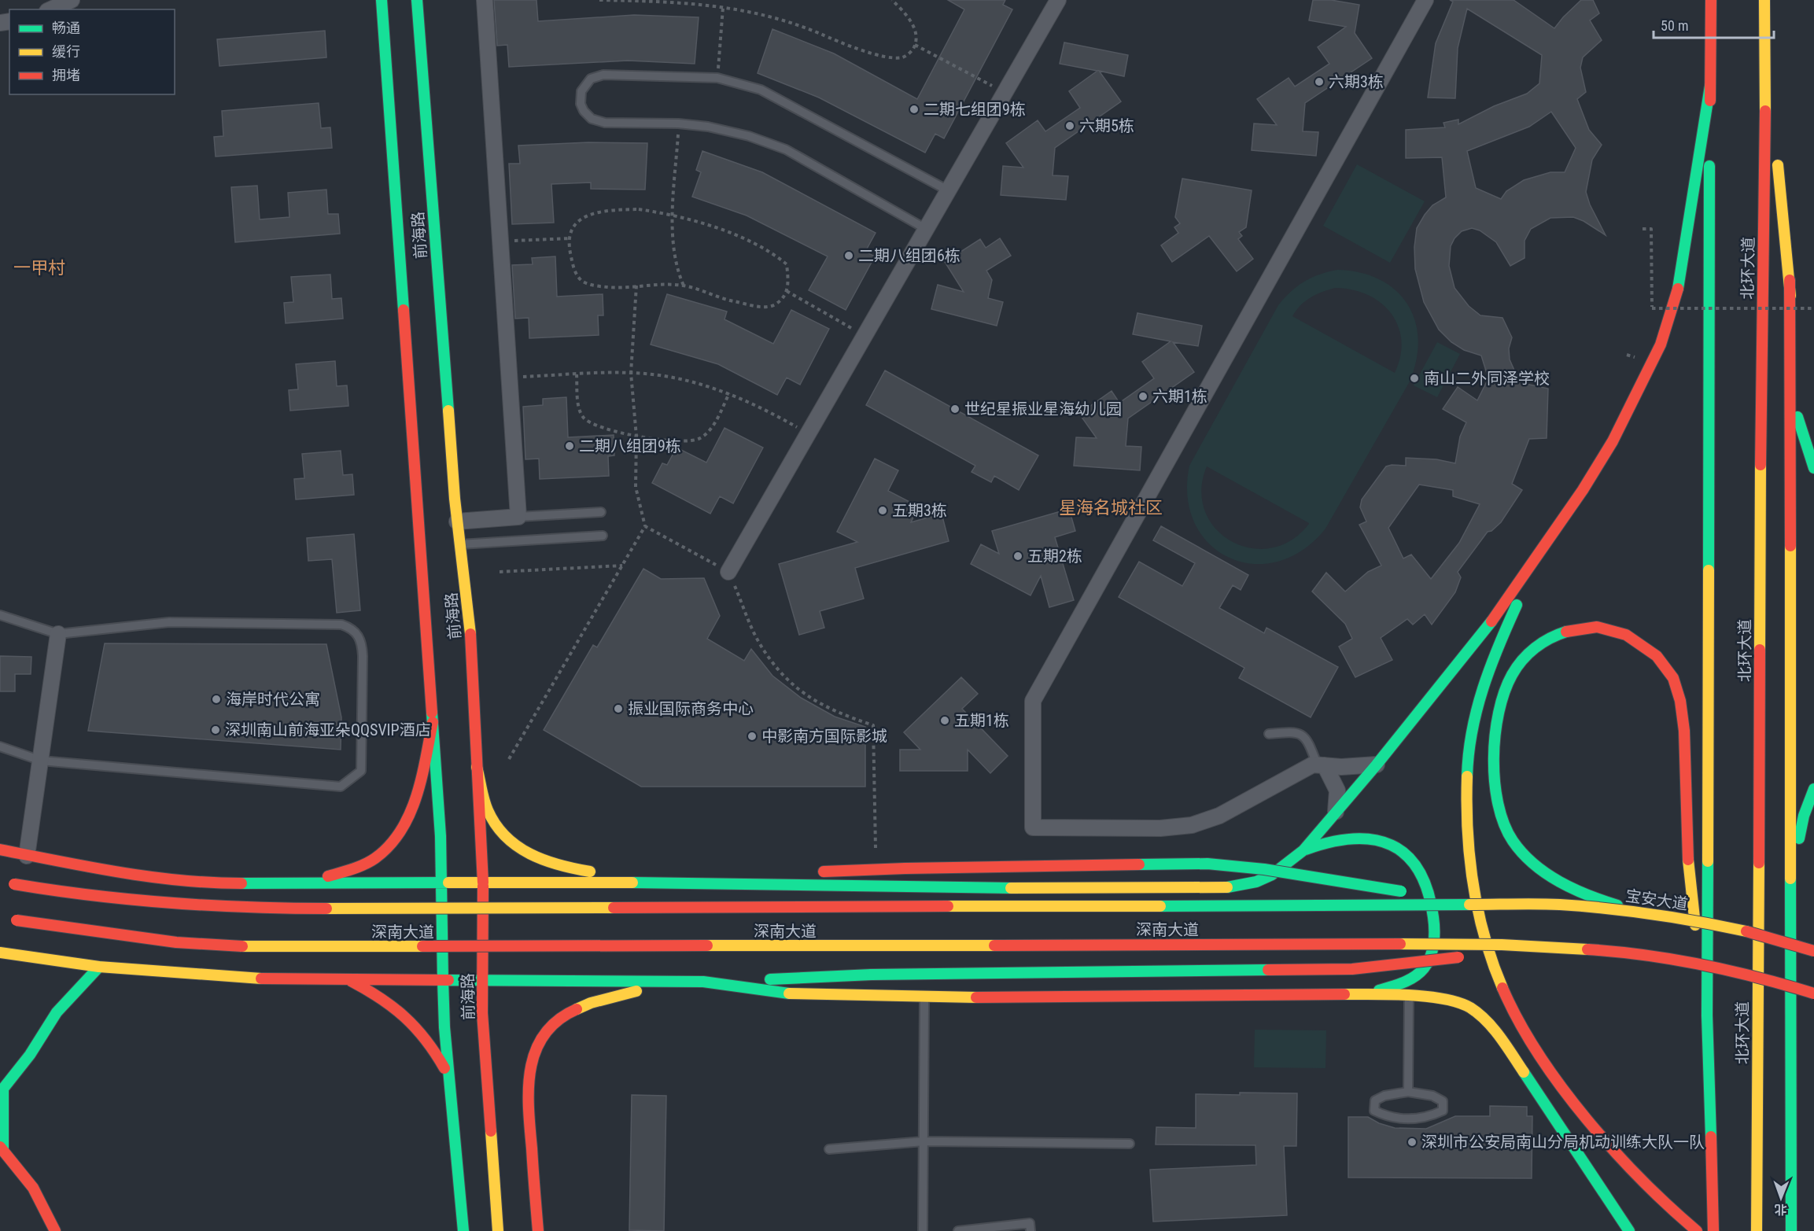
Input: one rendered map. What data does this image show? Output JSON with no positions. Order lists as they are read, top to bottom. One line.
{"streets":{"main road":["前海路","北环大道","宝安大道","深南大道"]},"crossings":[["宝安大道","深南大道"]],"districts":["一甲村","星海名城社区"],"places":["六期3栋","二期七组团9栋","六期5栋","二期八组团6栋","南山二外同泽学校","六期1栋","世纪星振业星海幼儿园","二期八组团9栋","五期3栋","五期2栋","海岸时代公寓","振业国际商务中心","五期1栋","深圳南山前海亚朵QQSVIP酒店","中影南方国际影城","深圳市公安局南山分局机动训练大队一队"],"legend":["畅通","缓行","拥堵"],"scale_bar":"50 m","north":"bottom"}
